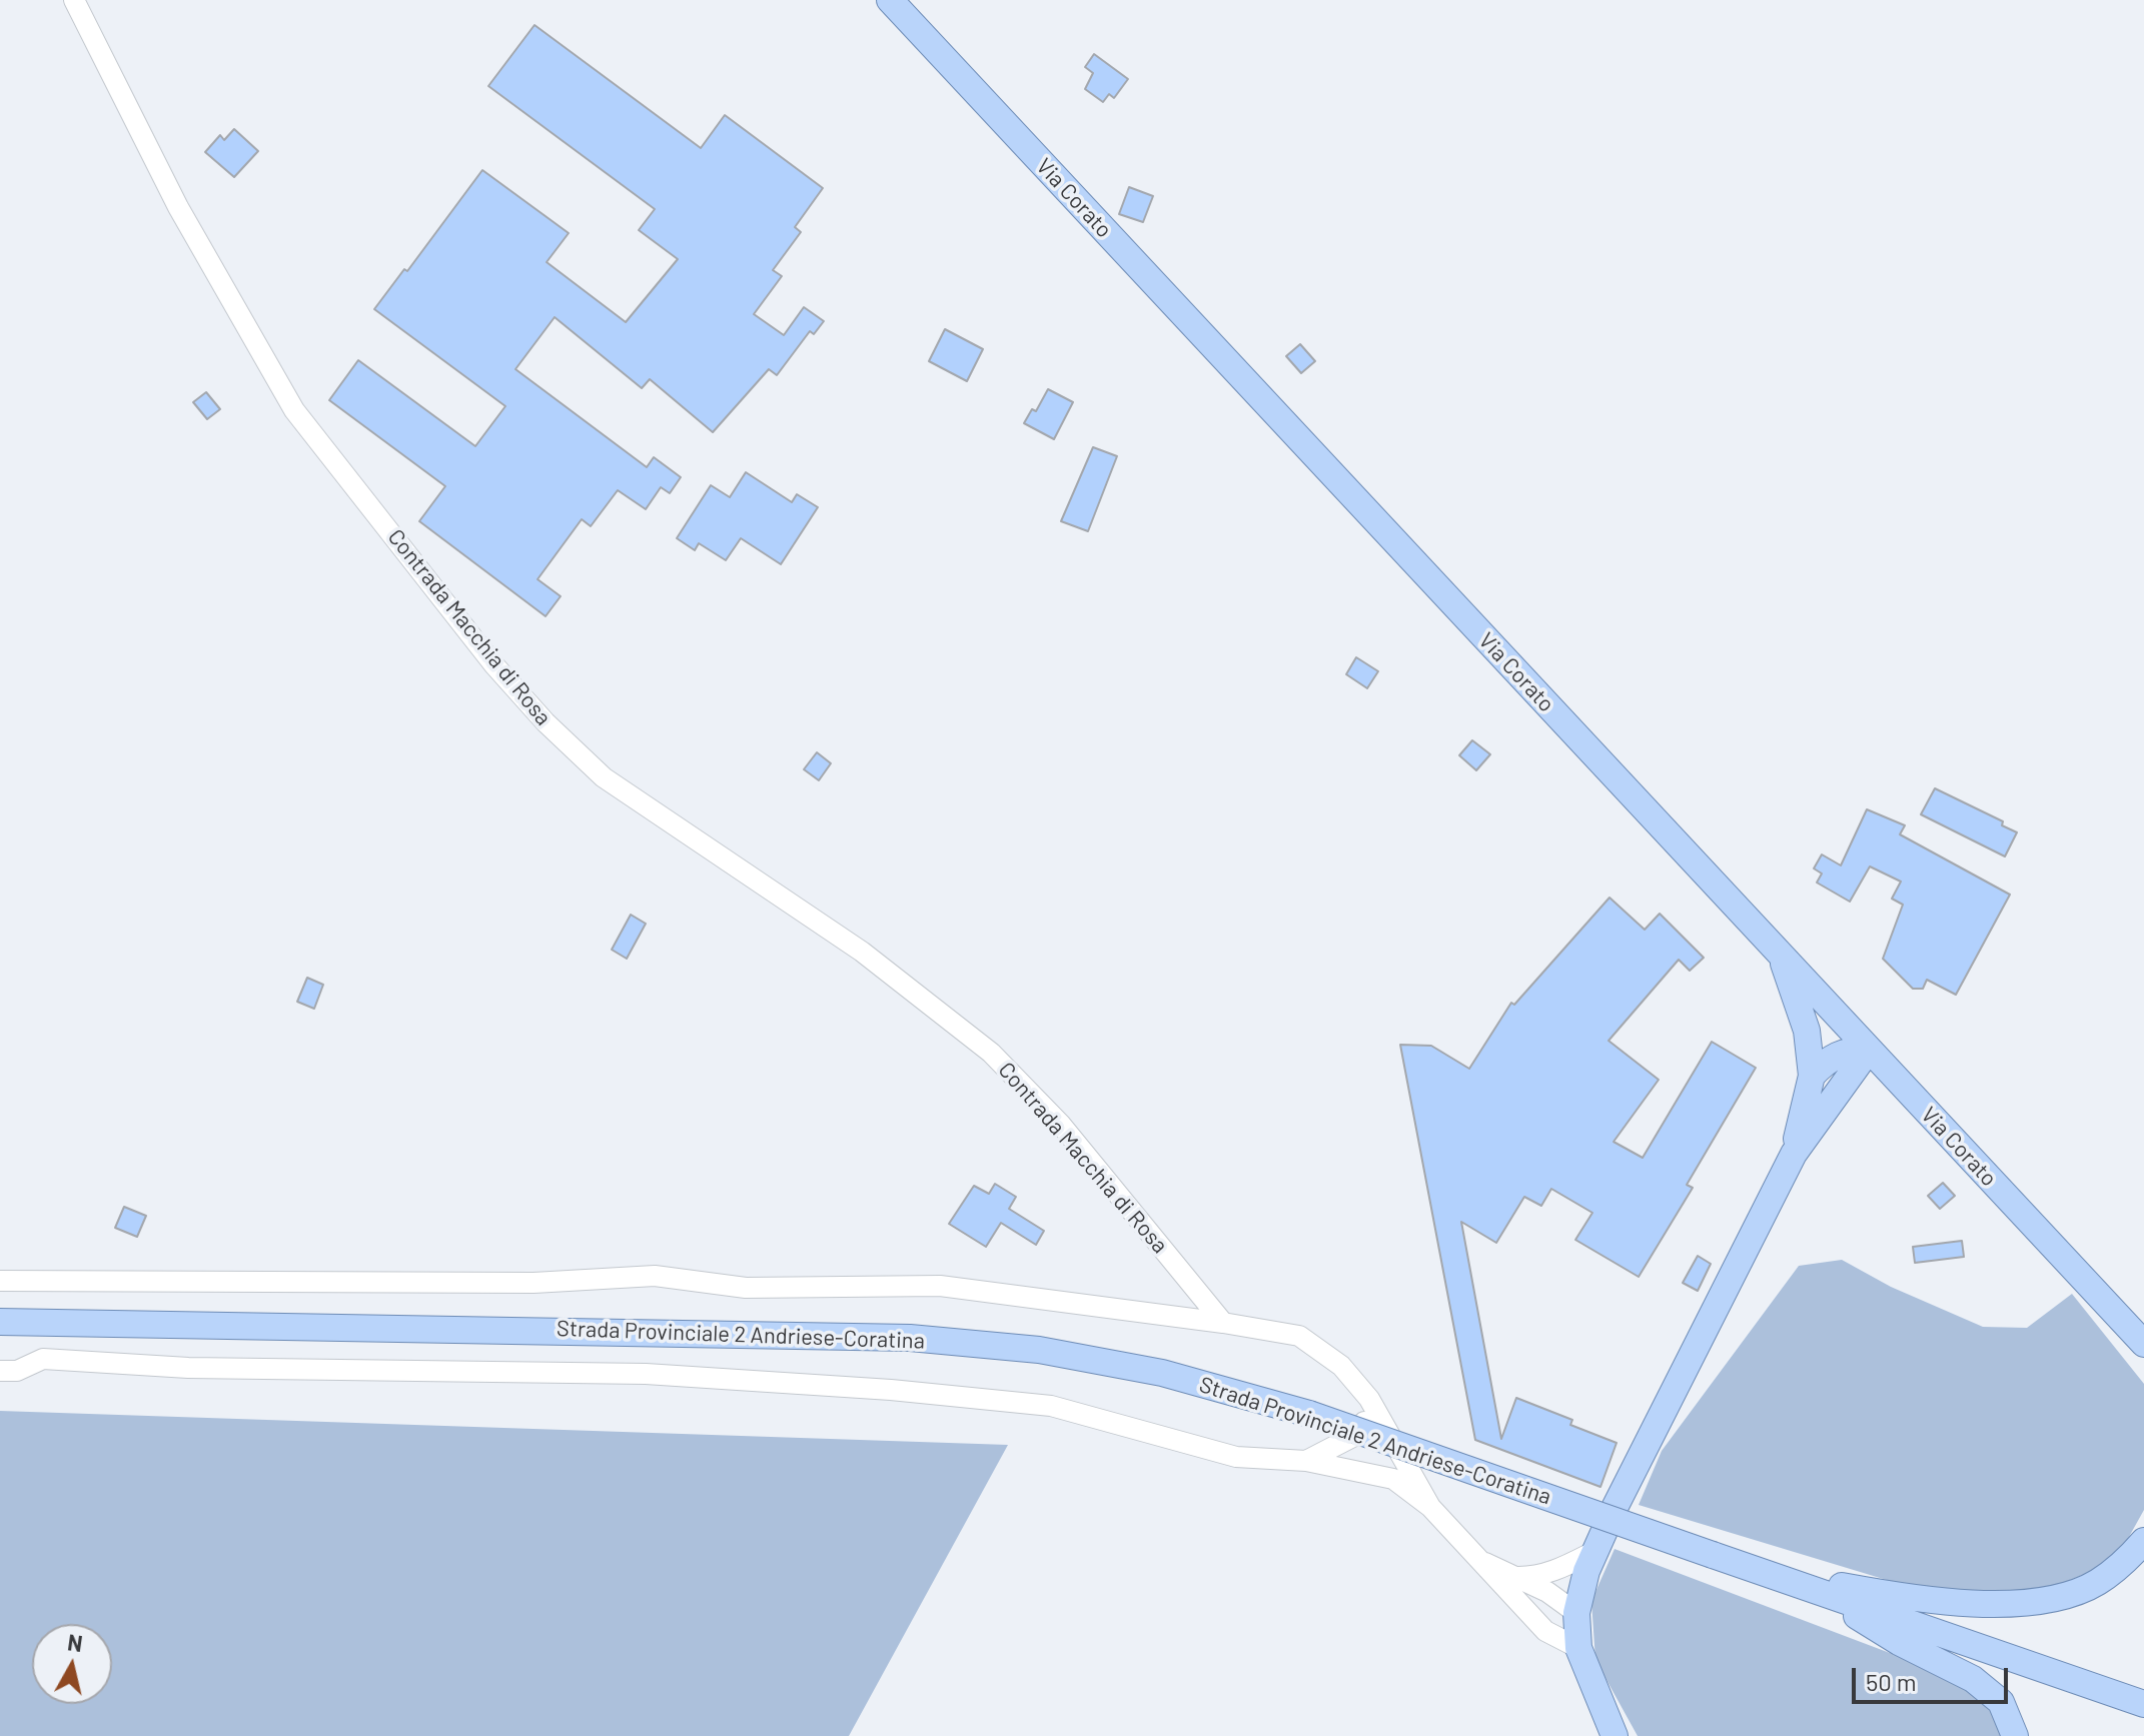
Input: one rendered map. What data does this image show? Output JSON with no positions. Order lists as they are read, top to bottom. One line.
{"streets":{"main road":["Via Corato","Strada Provinciale 2 Andriese-Coratina"],"street":["Contrada Macchia di Rosa"]},"scale_bar":"50 m","north":"top"}
